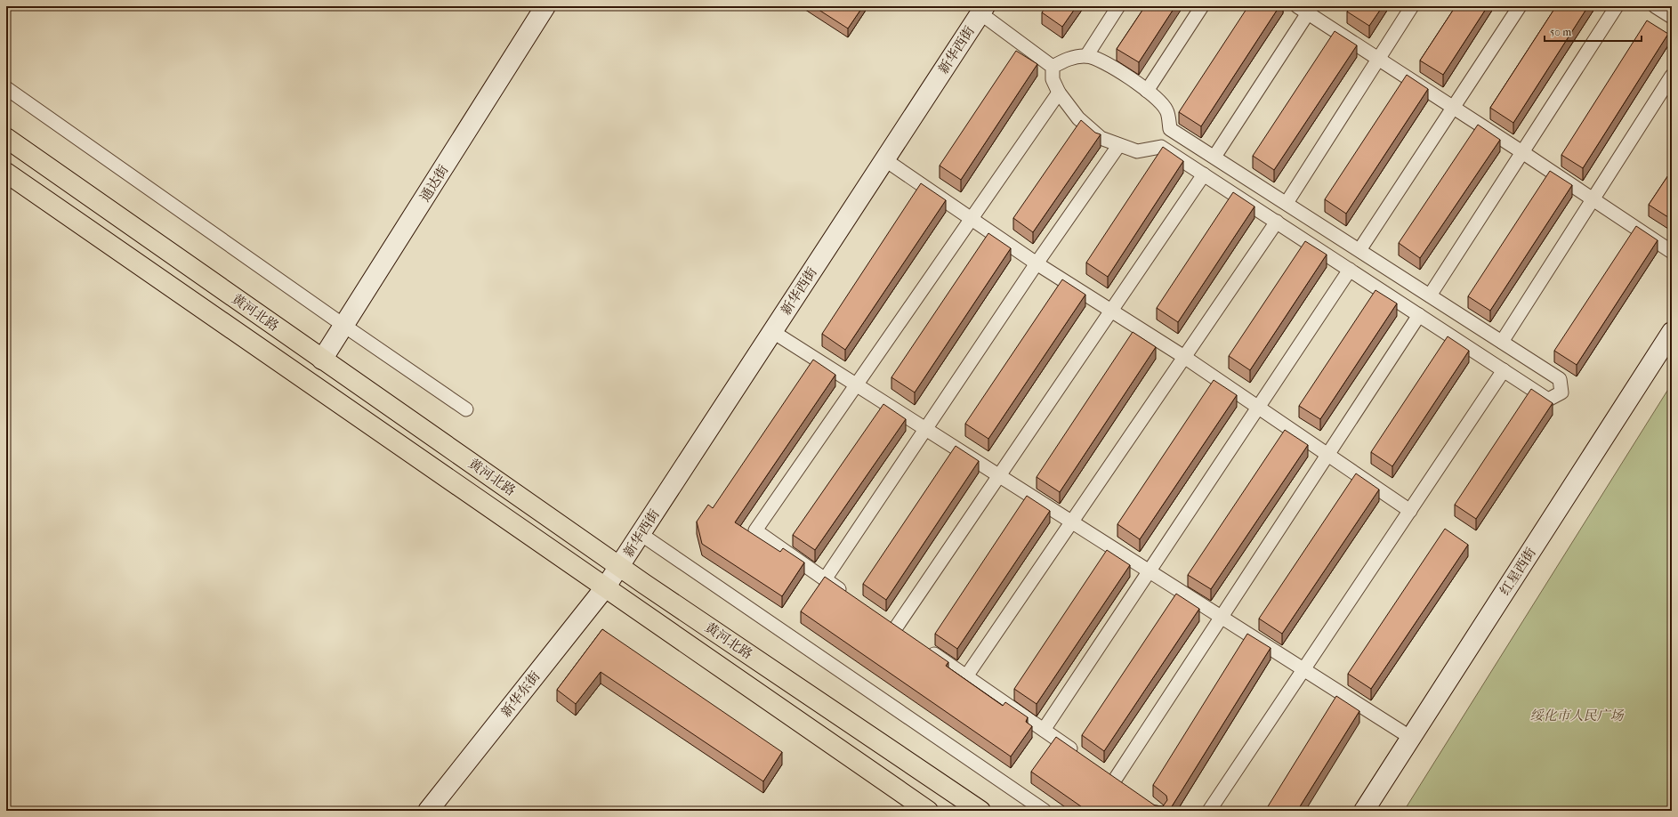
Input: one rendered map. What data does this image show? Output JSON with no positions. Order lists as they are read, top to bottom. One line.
{"streets":{"main road":["新华西街","通达街","黄河北路","红星西街","新华东街"]},"crossings":[["新华西街","黄河北路"],["新华西街","新华东街"],["通达街","黄河北路"],["黄河北路","新华东街"]],"parks":["绥化市人民广场"],"scale_bar":"50 m"}
